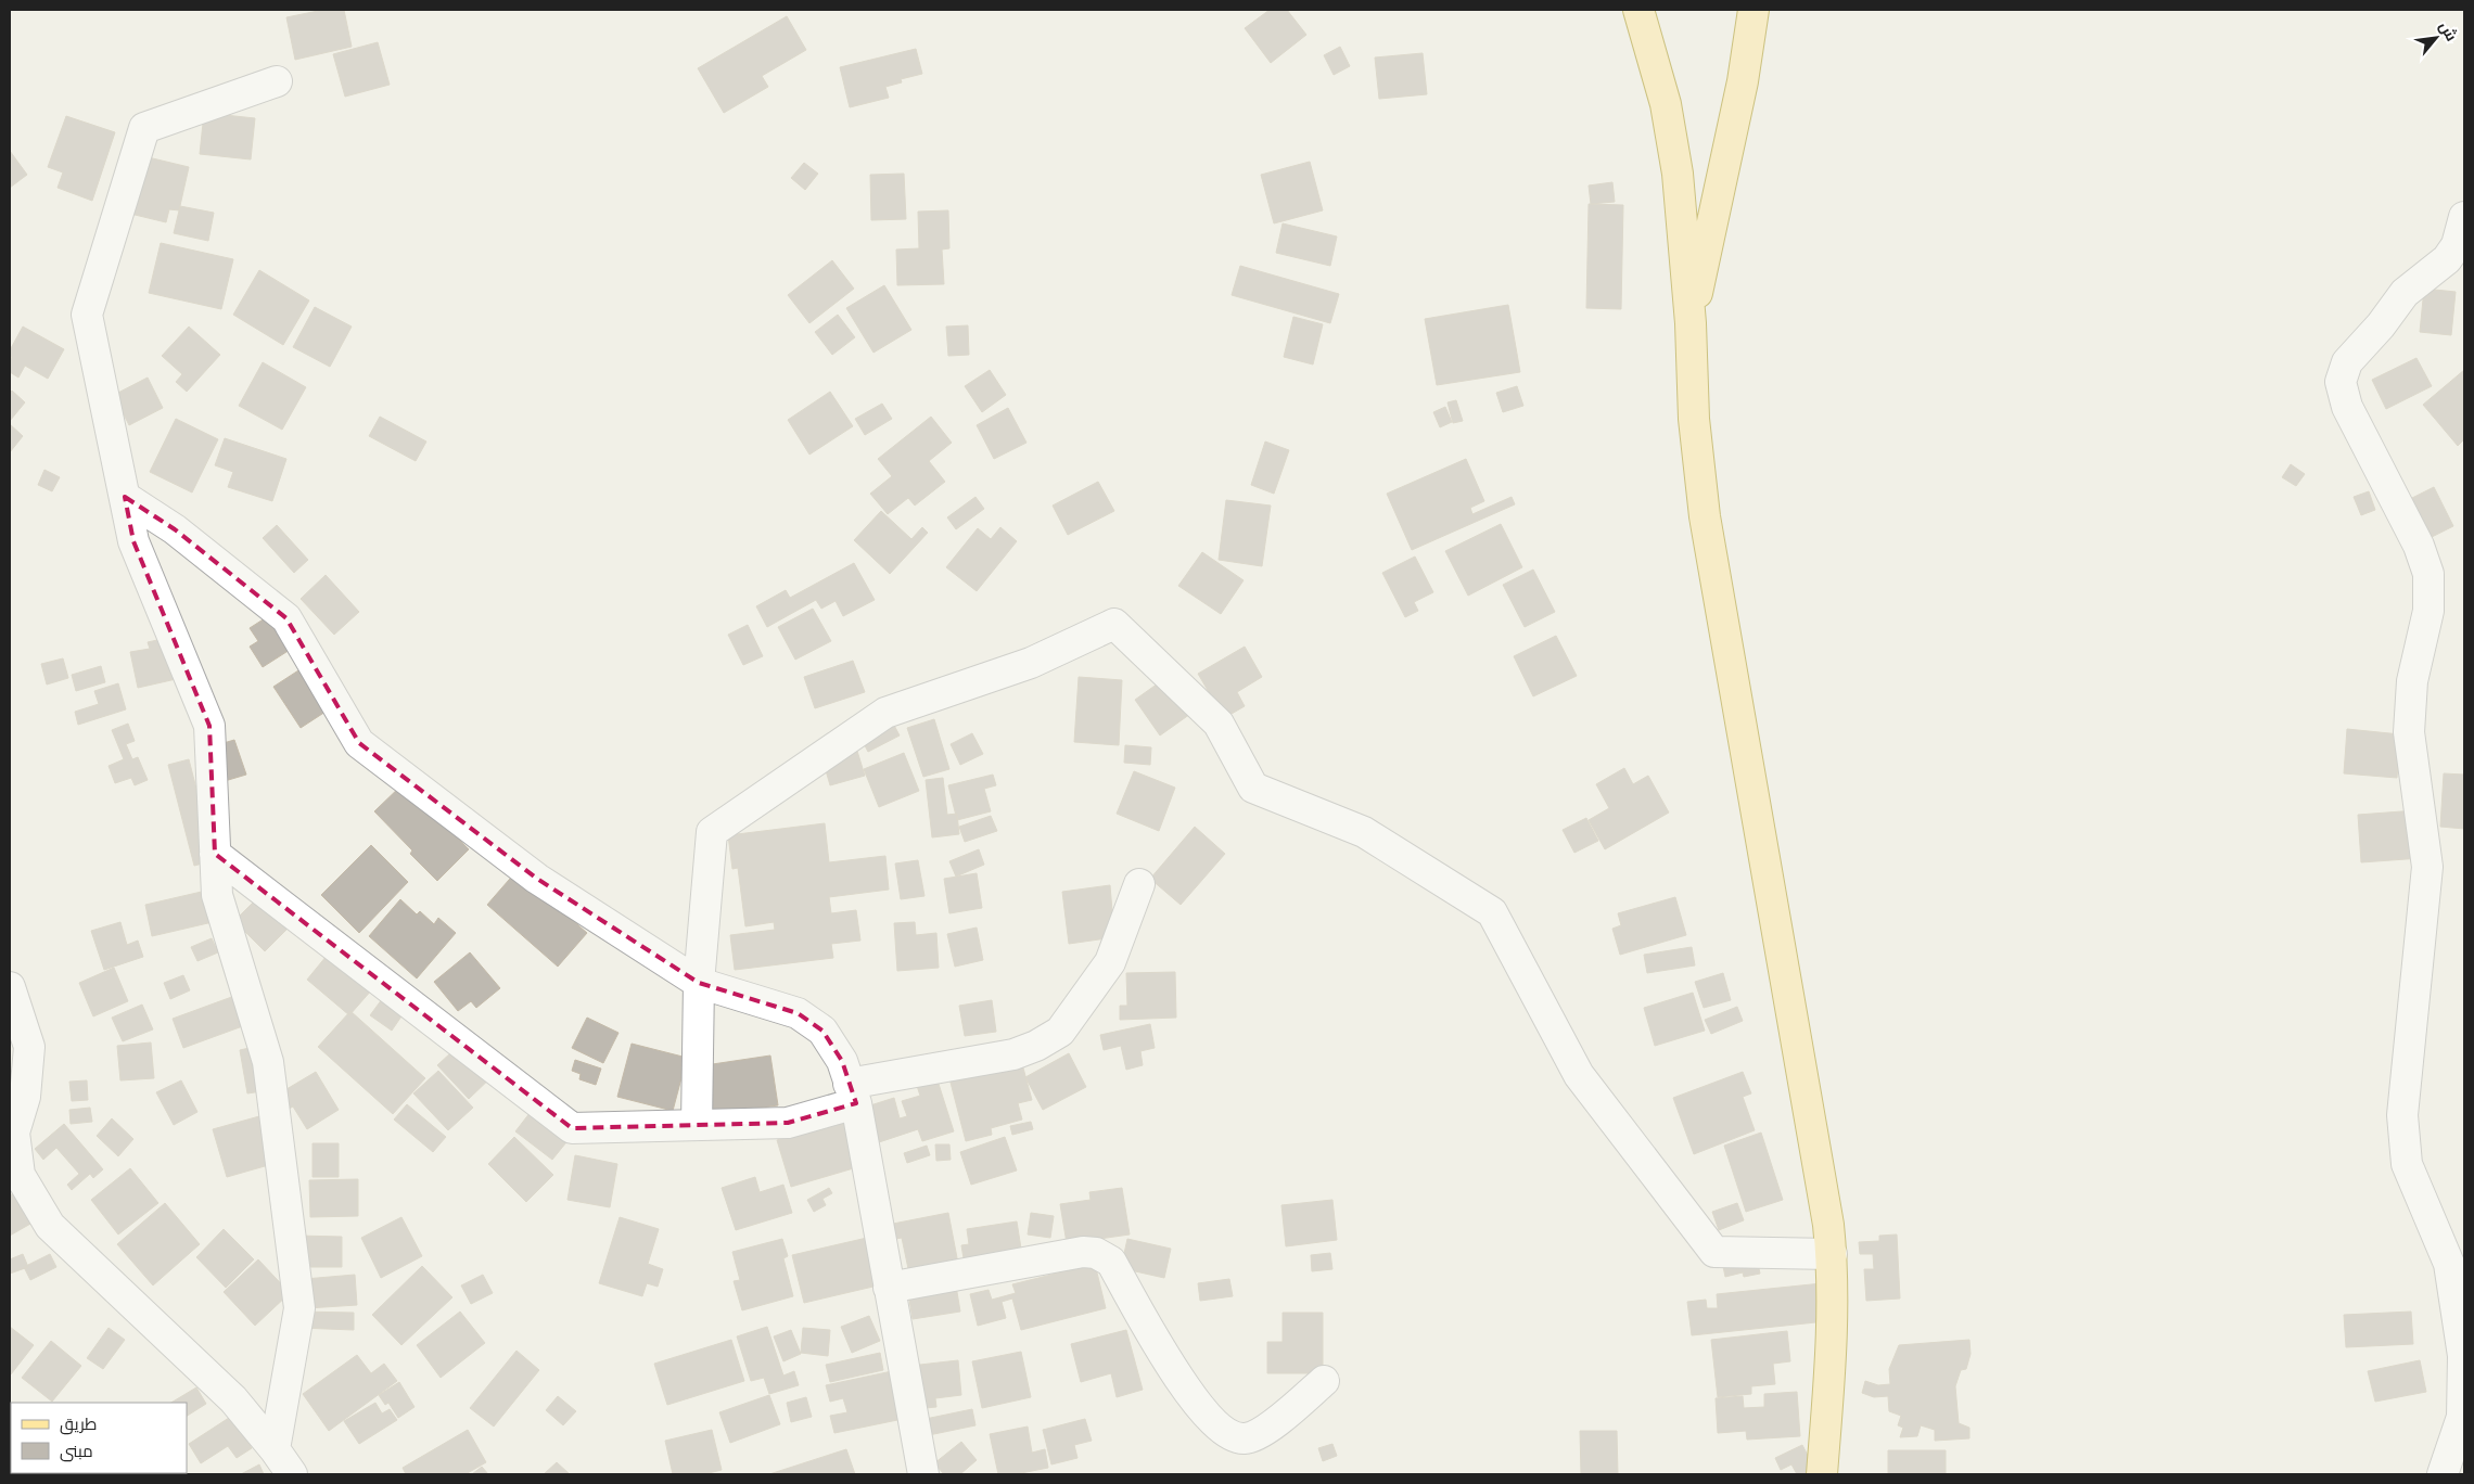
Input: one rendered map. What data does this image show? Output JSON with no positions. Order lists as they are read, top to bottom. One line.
{"legend":["طريق","مبنى"],"north":"top right"}
